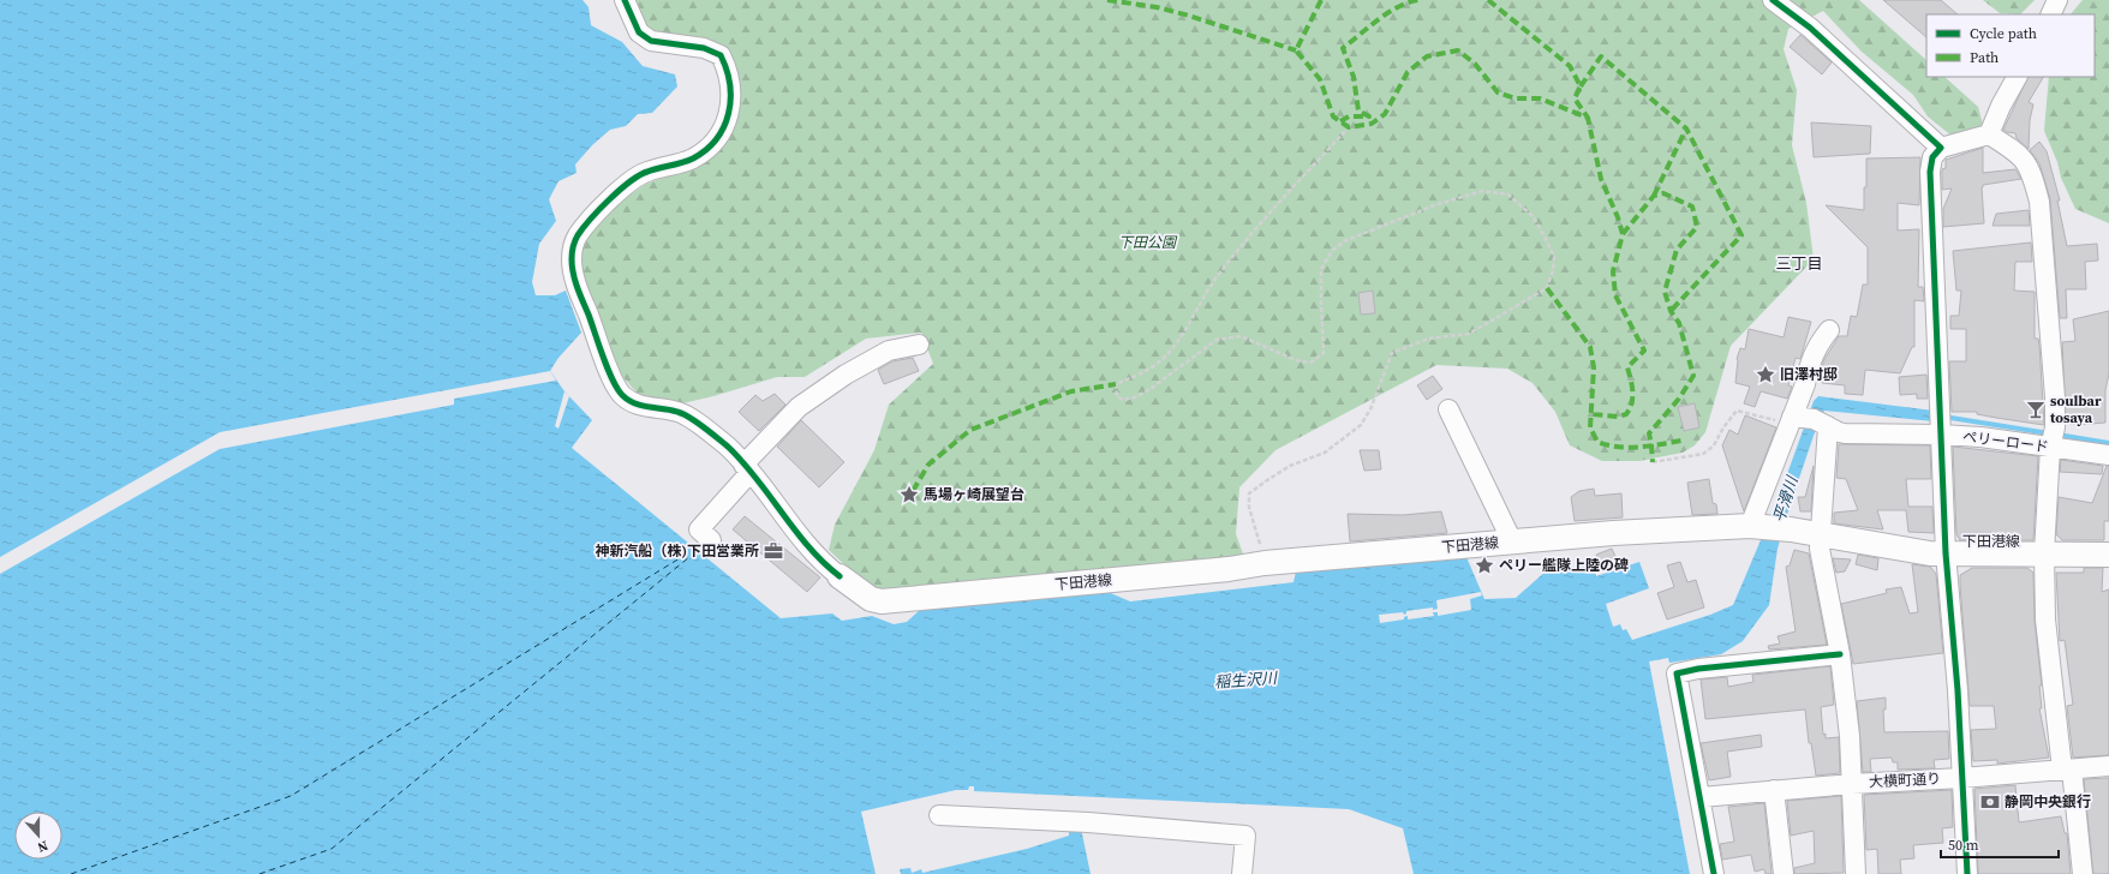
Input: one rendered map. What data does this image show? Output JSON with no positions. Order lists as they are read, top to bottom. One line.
{"streets":{"main road":["下田港線"],"street":["ペリーロード","大横町通り"]},"districts":["三丁目"],"water":["平滑川","稲生沢川"],"parks":["下田公園"],"places":{"place":["旧澤村邸","馬場ヶ崎展望台","ペリー艦隊上陸の碑"],"bar":["soulbar tosaya"],"office":["神新汽船（株)下田営業所"],"bank":["静岡中央銀行"]},"legend":["Cycle path","Path"],"scale_bar":"50 m","north":"bottom"}
